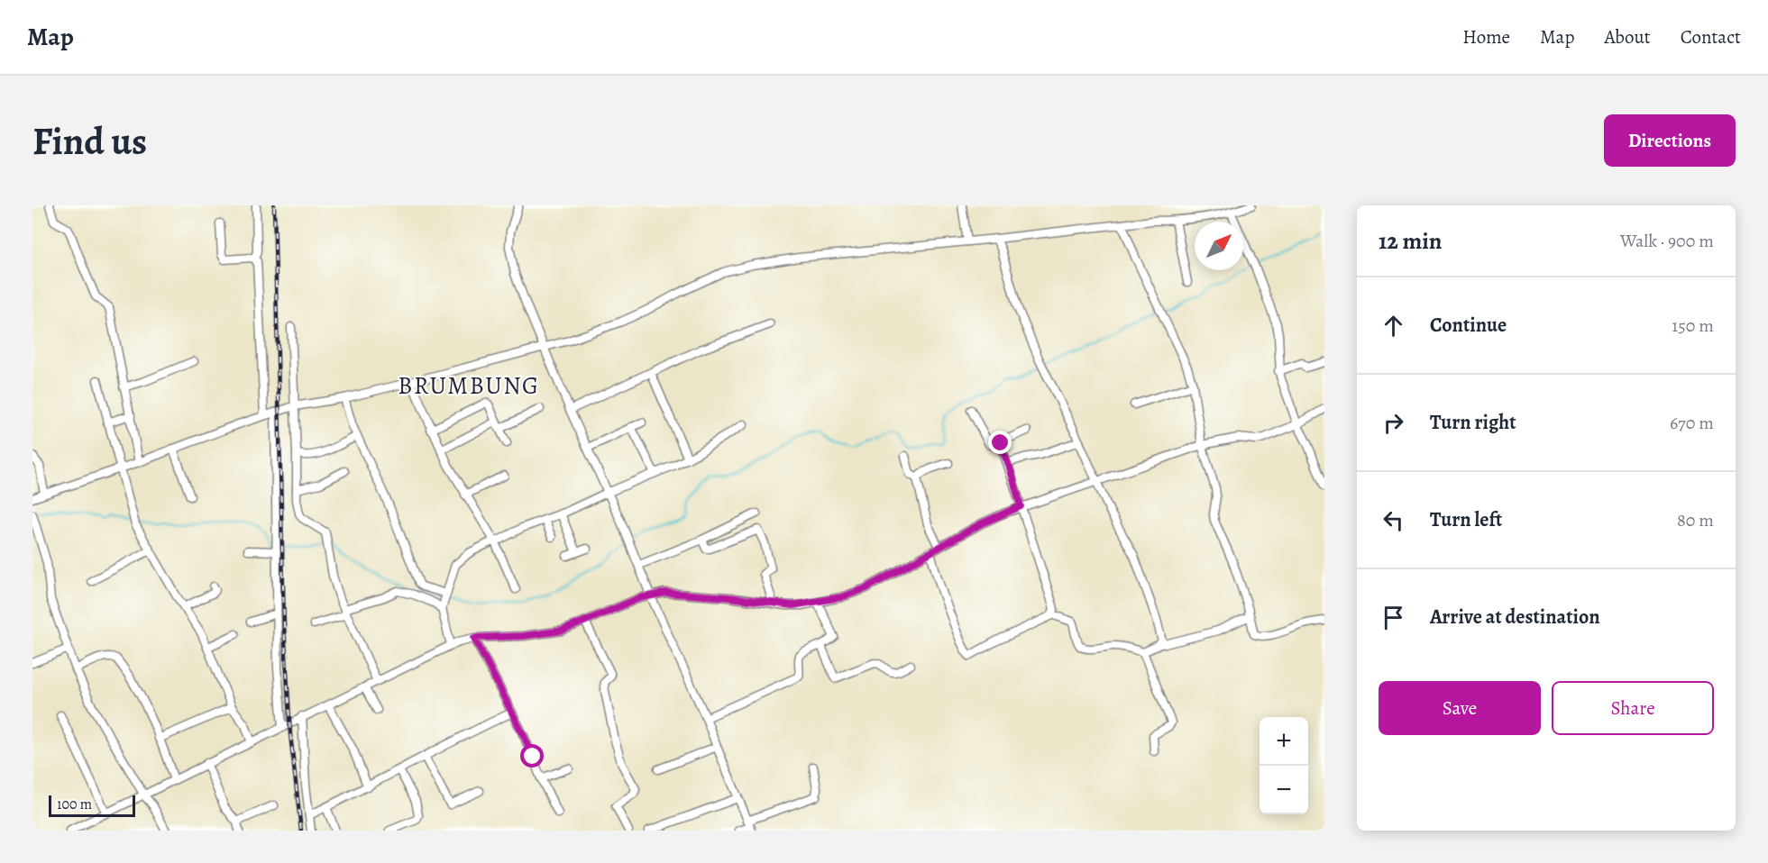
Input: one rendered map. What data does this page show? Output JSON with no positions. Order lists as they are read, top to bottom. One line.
{"districts":["BRUMBUNG"],"scale_bar":"100 m","north":"top right","page":{"header":"Map","nav":["Home","Map","About","Contact"],"buttons":["Directions",["Save","Share"]],"title":"Find us","heading":["12 min","Walk · 900 m"],"list":[["Continue","150 m"],["Turn right","670 m"],["Turn left","80 m"],"Arrive at destination"],"map_buttons":["+","−"],"scale":"100 m"}}
